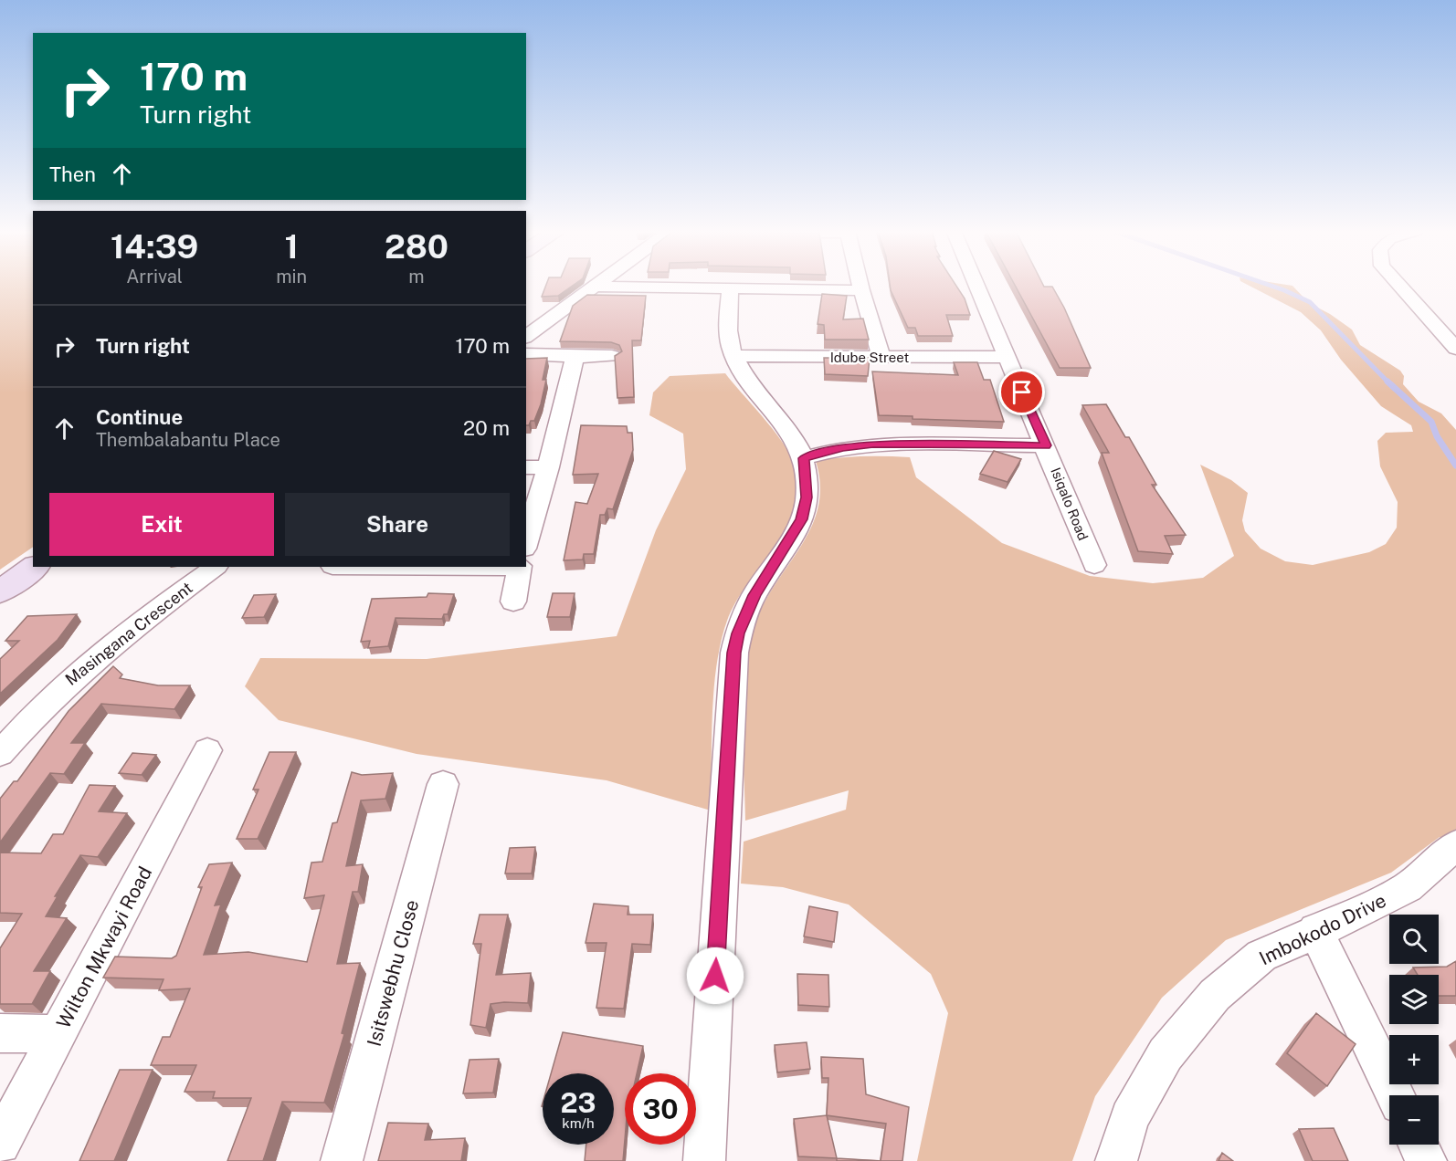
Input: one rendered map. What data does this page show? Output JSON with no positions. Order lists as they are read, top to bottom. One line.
{"streets":{"street":["Idube Street","Isiqalo Road","Masingana Crescent","Imbokodo Drive","Wilton Mkwayi Road","Isitswebhu Close"]},"crossings":[["Idube Street","Isiqalo Road"]],"page":{"turn":["170 m","Turn right"],"then":"Then","eta":["14:39","Arrival","1","min","280","m"],"list":[{"name":"Turn right","value":"170 m"},{"name":"Continue","note":"Thembalabantu Place","value":"20 m"}],"buttons":["Exit","Share"],"map_buttons":["+","−"],"speed":"23 km/h","limit":"30"}}
